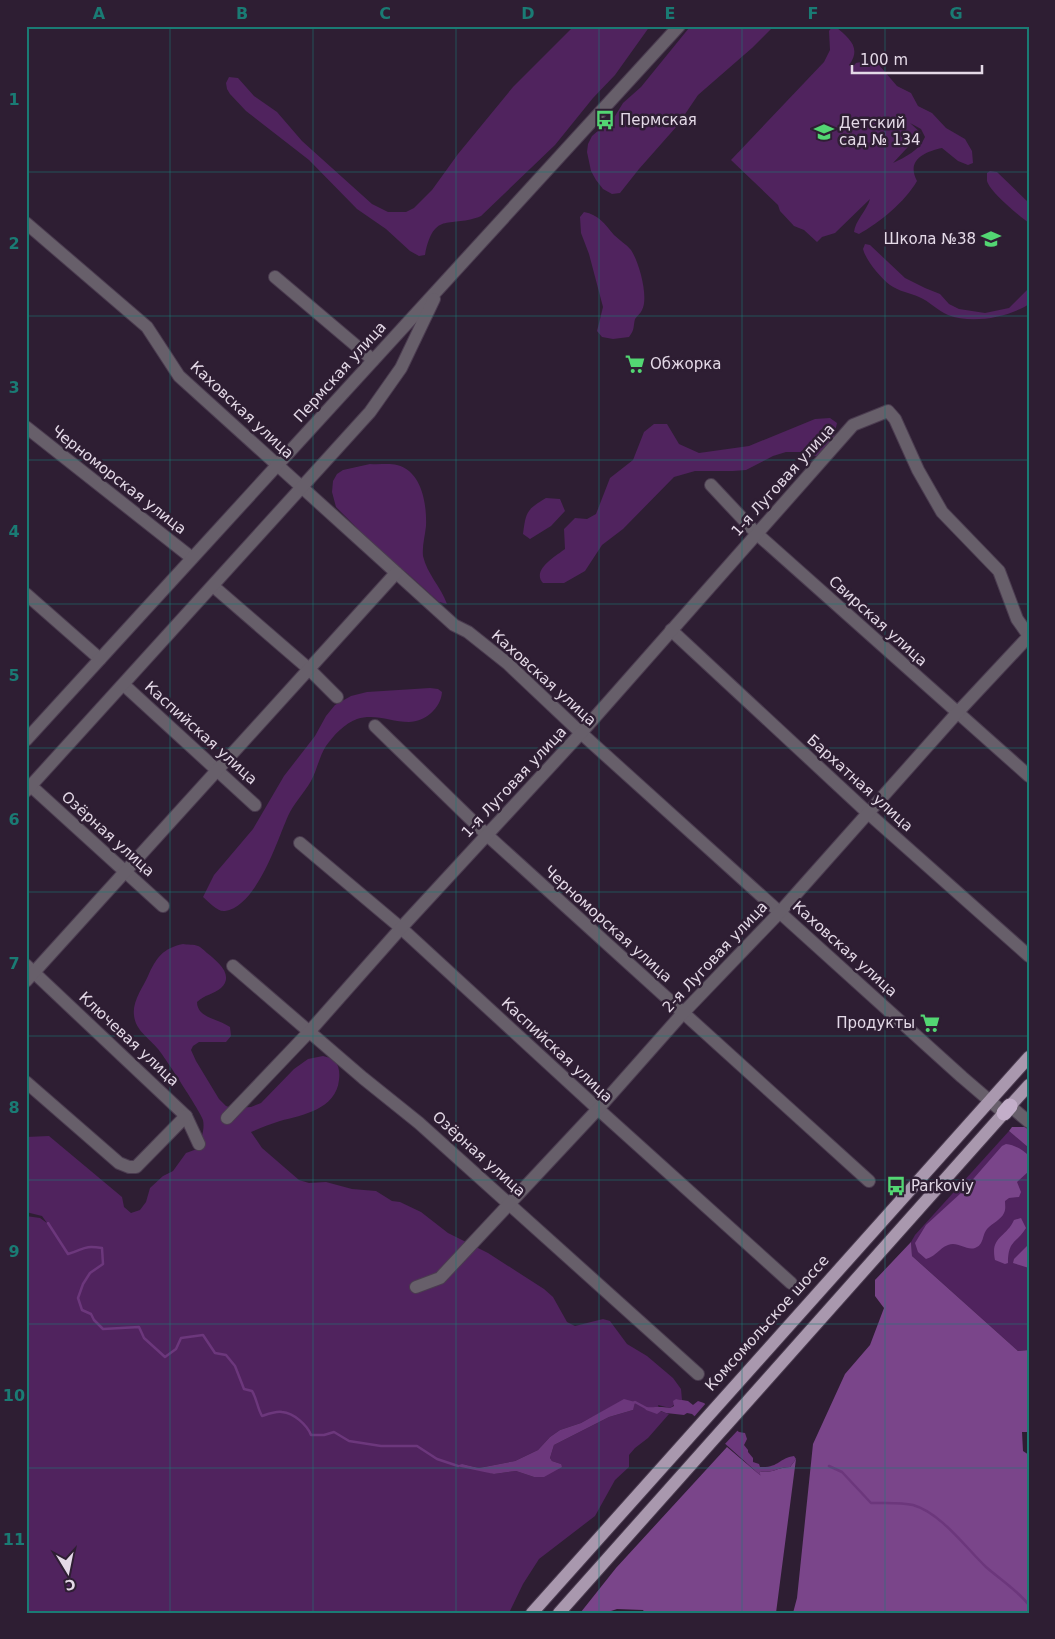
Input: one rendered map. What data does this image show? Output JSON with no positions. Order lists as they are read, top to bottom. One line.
{"streets":{"main road":["Комсомольское шоссе"],"street":["Пермская улица","Каховская улица","Черноморская улица","1-я Луговая улица","Свирская улица","Каспийская улица","Бархатная улица","Озёрная улица","2-я Луговая улица","Ключевая улица"]},"crossings":[["Пермская улица","Каховская улица"],["Пермская улица","Черноморская улица"],["Каховская улица","1-я Луговая улица"],["Каховская улица","2-я Луговая улица"],["Каховская улица","Комсомольское шоссе"],["Черноморская улица","1-я Луговая улица"],["Черноморская улица","2-я Луговая улица"],["1-я Луговая улица","Свирская улица"],["1-я Луговая улица","Каспийская улица"],["1-я Луговая улица","Бархатная улица"],["1-я Луговая улица","Озёрная улица"],["1-я Луговая улица","2-я Луговая улица"],["Свирская улица","2-я Луговая улица"],["Каспийская улица","2-я Луговая улица"],["Бархатная улица","2-я Луговая улица"],["Озёрная улица","2-я Луговая улица"]],"places":{"bus stop":["Пермская","Parkoviy"],"school or university":["Детский сад № 134","Школа №38"],"supermarket":["Обжорка","Продукты"]},"scale_bar":"100 m","north":"bottom","grid":{"columns":["A","B","C","D","E","F","G"],"rows":["1","2","3","4","5","6","7","8","9","10","11"]}}
